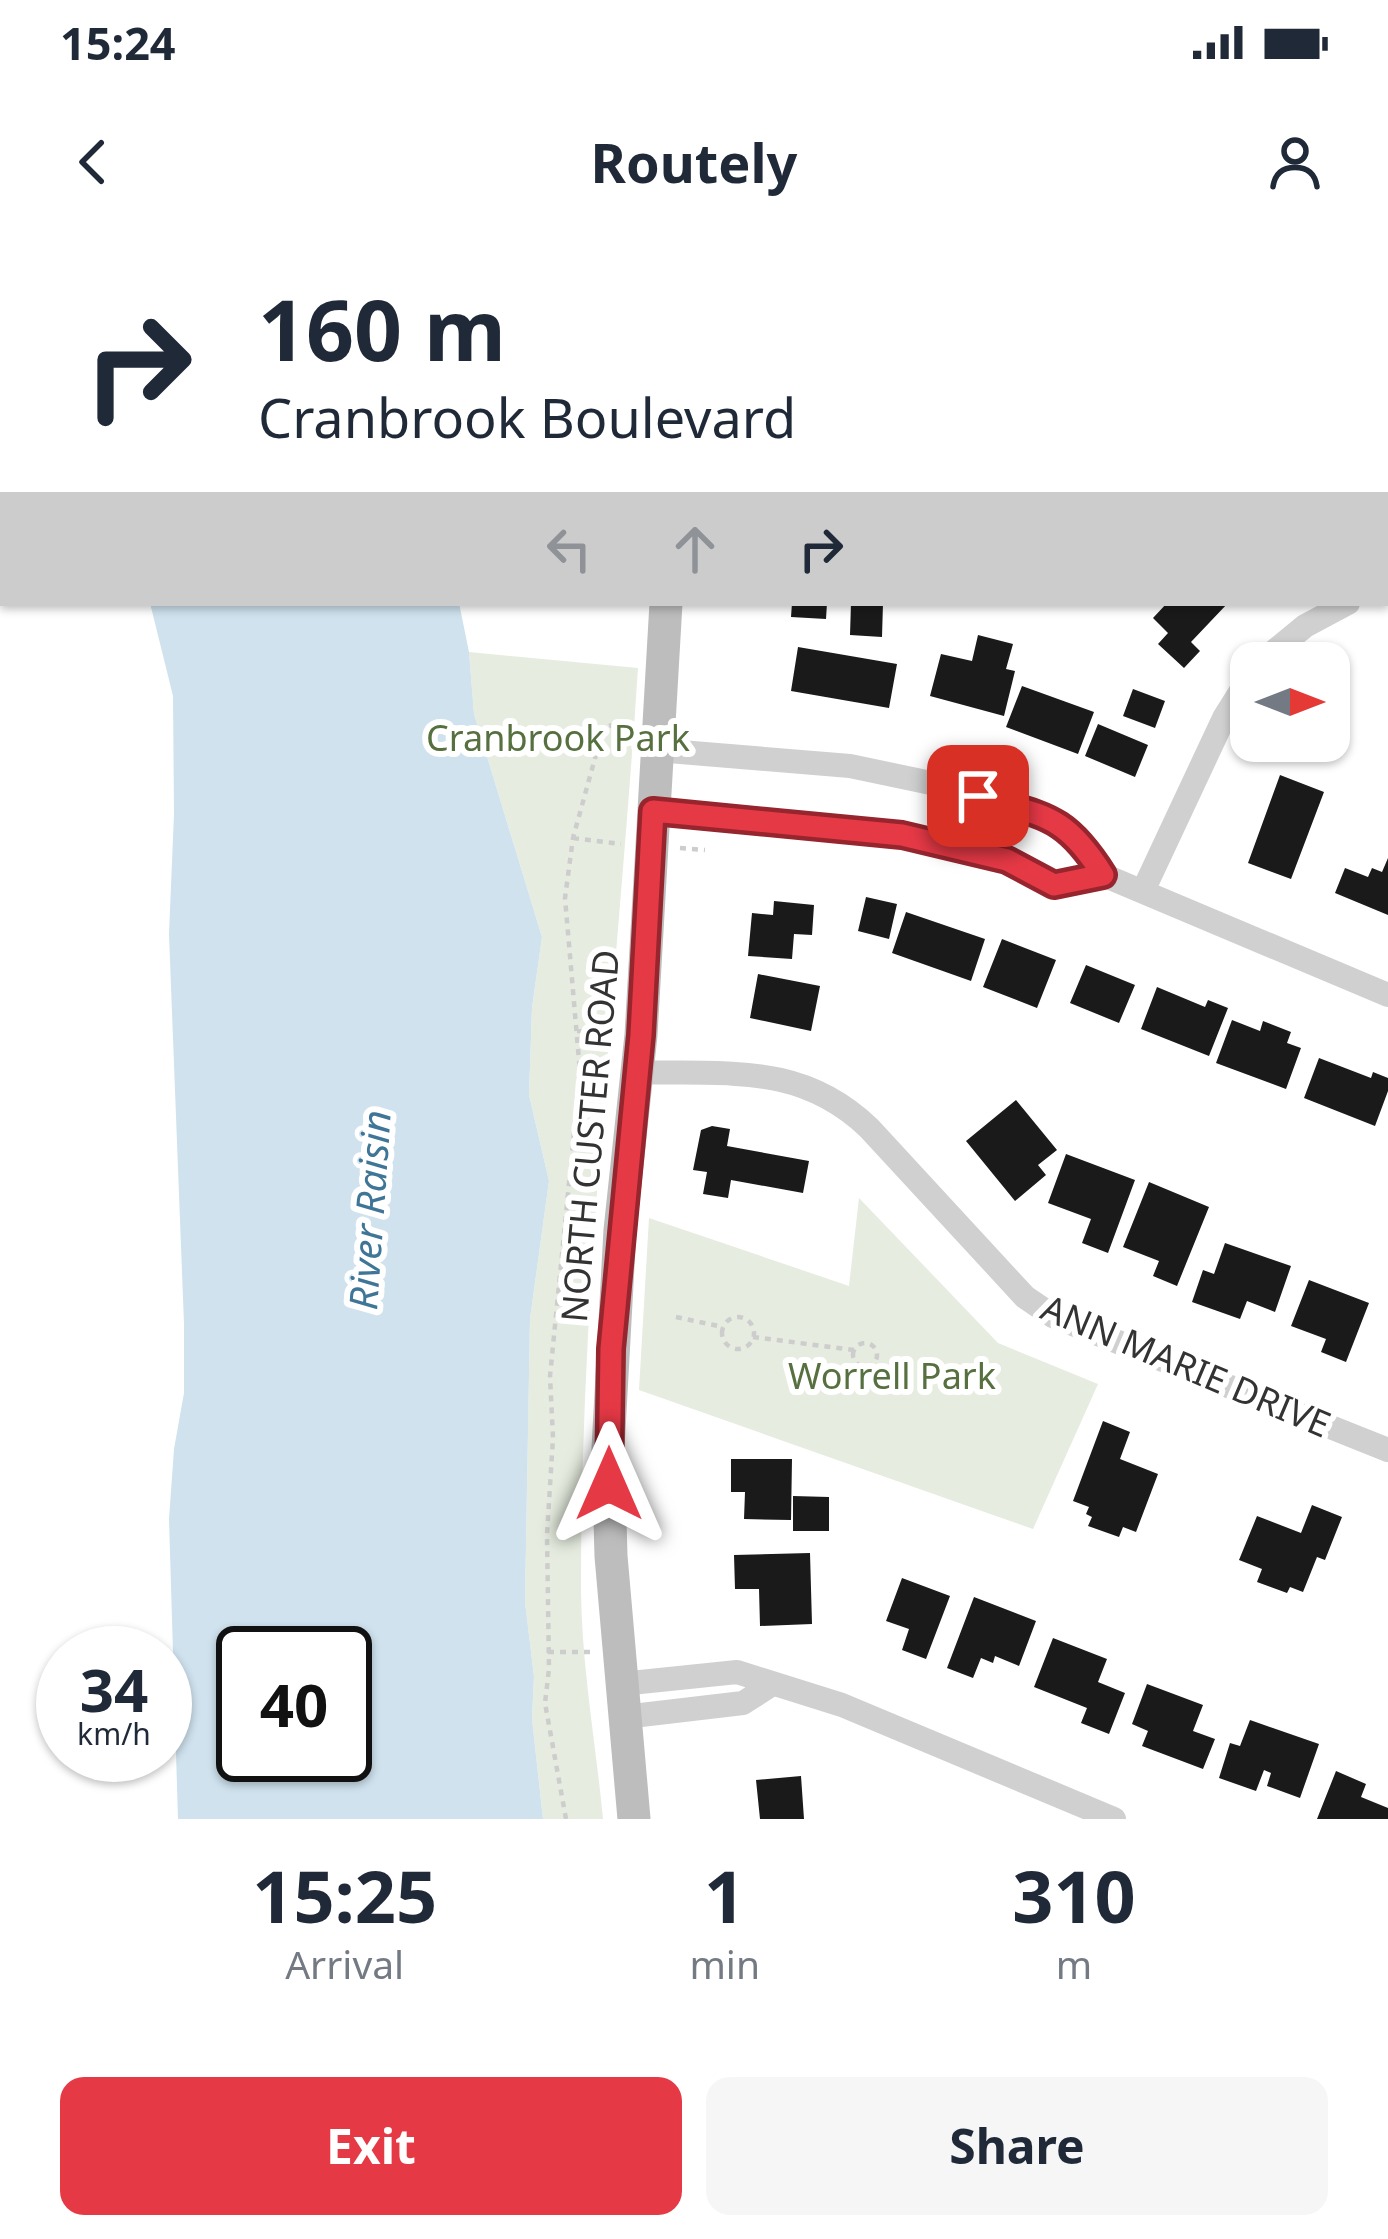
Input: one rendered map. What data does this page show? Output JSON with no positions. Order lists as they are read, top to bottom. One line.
{"streets":{"street":["NORTH CUSTER ROAD","ANN MARIE DRIVE"]},"crossings":[["NORTH CUSTER ROAD","ANN MARIE DRIVE"]],"water":["River Raisin"],"parks":["Cranbrook Park","Worrell Park"],"north":"right","page":{"status":"15:24","header":"Routely","turn":["160 m","Cranbrook Boulevard"],"speed":"34 km/h","limit":"40","eta":["15:25","Arrival","1","min","310","m"],"buttons":["Exit","Share"]}}
